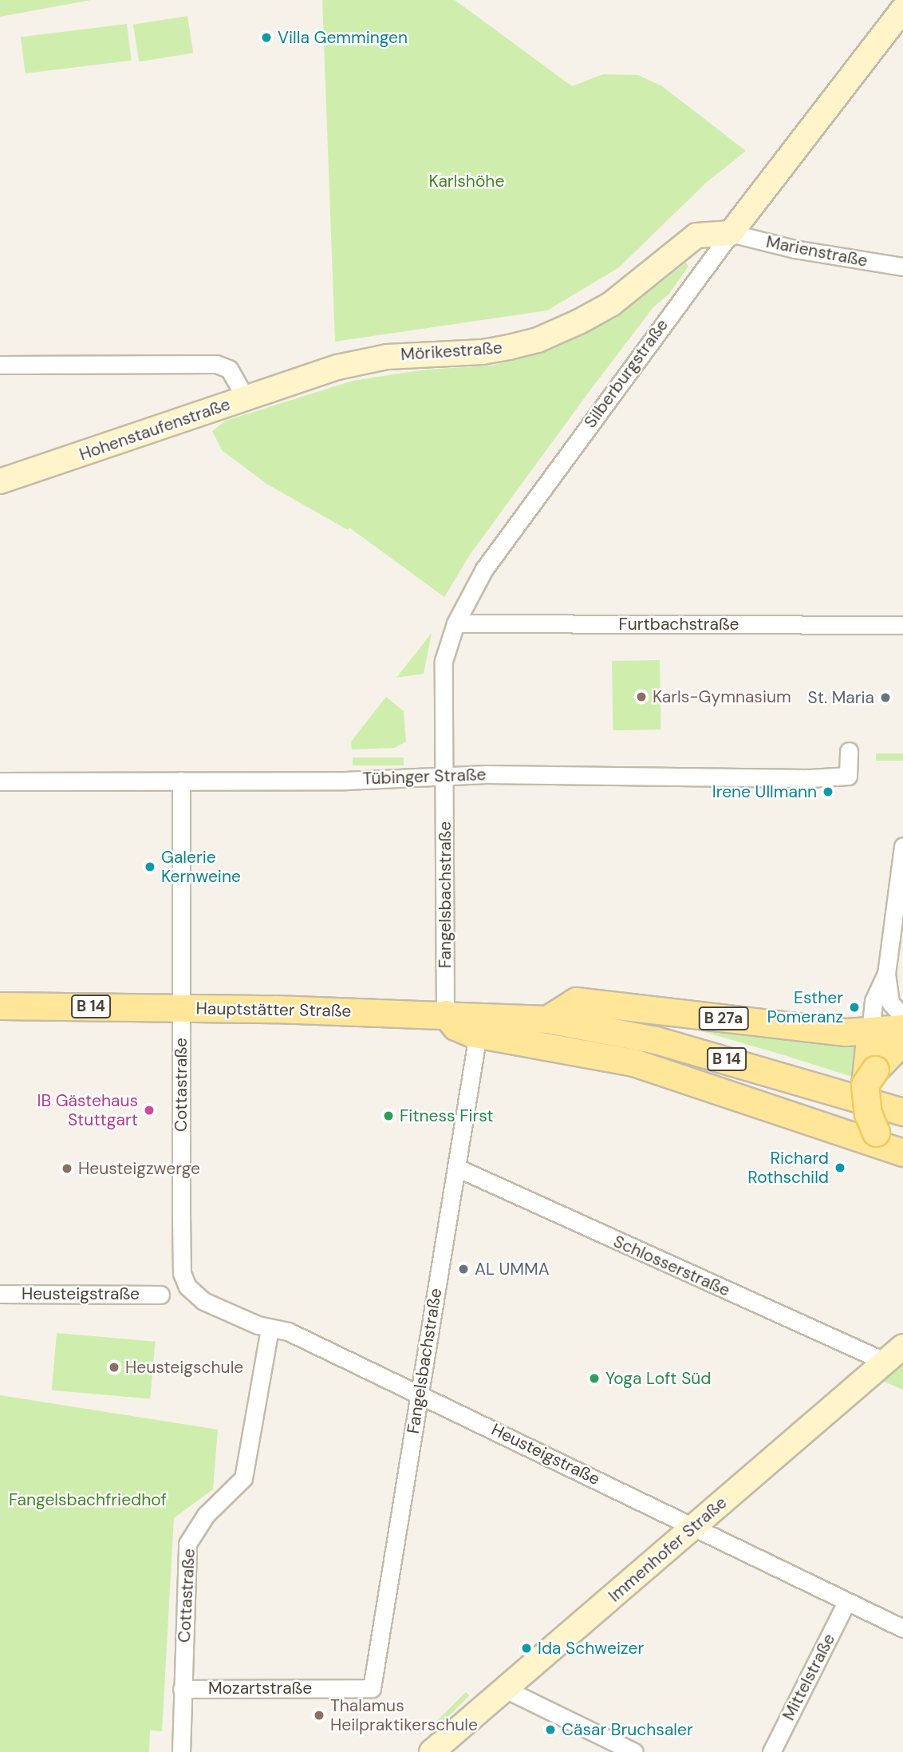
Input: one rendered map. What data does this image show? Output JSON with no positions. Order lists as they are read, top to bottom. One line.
{"streets":{"main road":["B 14","Hauptstätter Straße","B 27a"],"street":["Marienstraße","Mörikestraße","Silberburgstraße","Hohenstaufenstraße","Furtbachstraße","Tübinger Straße","Fangelsbachstraße","Cottastraße","Schlosserstraße","Heusteigstraße","Immenhofer Straße","Mittelstraße","Mozartstraße"]},"crossings":[["Marienstraße","Mörikestraße"],["Marienstraße","Silberburgstraße"],["Mörikestraße","Silberburgstraße"],["Mörikestraße","Hohenstaufenstraße"],["Silberburgstraße","Furtbachstraße"],["Silberburgstraße","Tübinger Straße"],["Silberburgstraße","Fangelsbachstraße"],["Tübinger Straße","Fangelsbachstraße"],["Tübinger Straße","Cottastraße"],["Fangelsbachstraße","Hauptstätter Straße"],["Fangelsbachstraße","Schlosserstraße"],["Fangelsbachstraße","Heusteigstraße"],["Fangelsbachstraße","Mozartstraße"],["Hauptstätter Straße","B 27a"],["Hauptstätter Straße","Cottastraße"],["Cottastraße","Heusteigstraße"],["Cottastraße","Mozartstraße"],["Schlosserstraße","Immenhofer Straße"],["Heusteigstraße","Immenhofer Straße"],["Heusteigstraße","Mittelstraße"]],"parks":["Karlshöhe","Fangelsbachfriedhof"],"places":["Villa Gemmingen","Karls-Gymnasium","St. Maria","Irene Ullmann","Galerie Kernweine","Esther Pomeranz","IB Gästehaus Stuttgart","Fitness First","Richard Rothschild","Heusteigzwerge","AL UMMA","Heusteigschule","Yoga Loft Süd","Ida Schweizer","Thalamus Heilpraktikerschule","Cäsar Bruchsaler"]}
